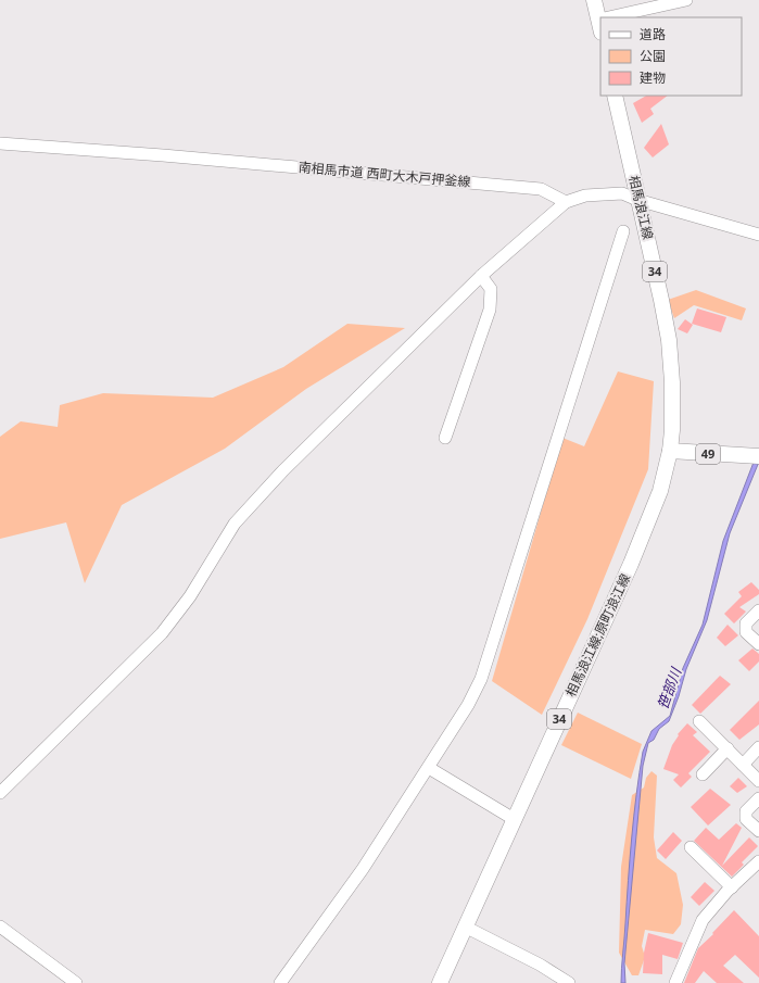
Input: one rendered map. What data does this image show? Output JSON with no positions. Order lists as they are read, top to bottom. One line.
{"streets":{"main road":["相馬浪江線","34","49","相馬浪江線;原町浪江線"],"street":["南相馬市道 西町大木戸押釜線"]},"crossings":[["相馬浪江線","49"],["相馬浪江線","相馬浪江線;原町浪江線"],["49","相馬浪江線;原町浪江線"]],"water":["笹部川"],"legend":["道路","公園","建物"]}
